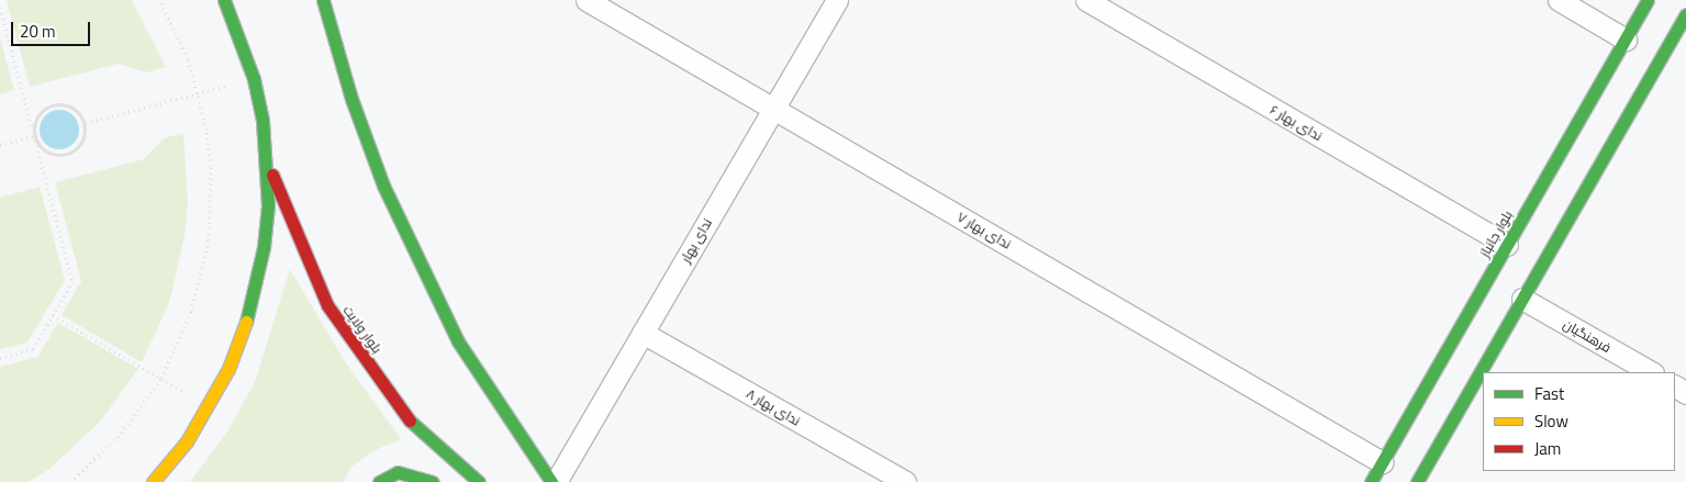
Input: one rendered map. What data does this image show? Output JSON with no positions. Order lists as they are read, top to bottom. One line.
{"streets":{"main road":["بلوار جانباز","بلوار ولایت"],"street":["ندای بهار ۶","ندای بهار ۷","ندای بهار","فرهنگیان","ندای بهار ۸"]},"crossings":[["ندای بهار ۶","بلوار جانباز"],["ندای بهار ۷","بلوار جانباز"],["ندای بهار ۷","ندای بهار"],["ندای بهار","ندای بهار ۸"]],"legend":["Fast","Slow","Jam"],"scale_bar":"20 m"}
